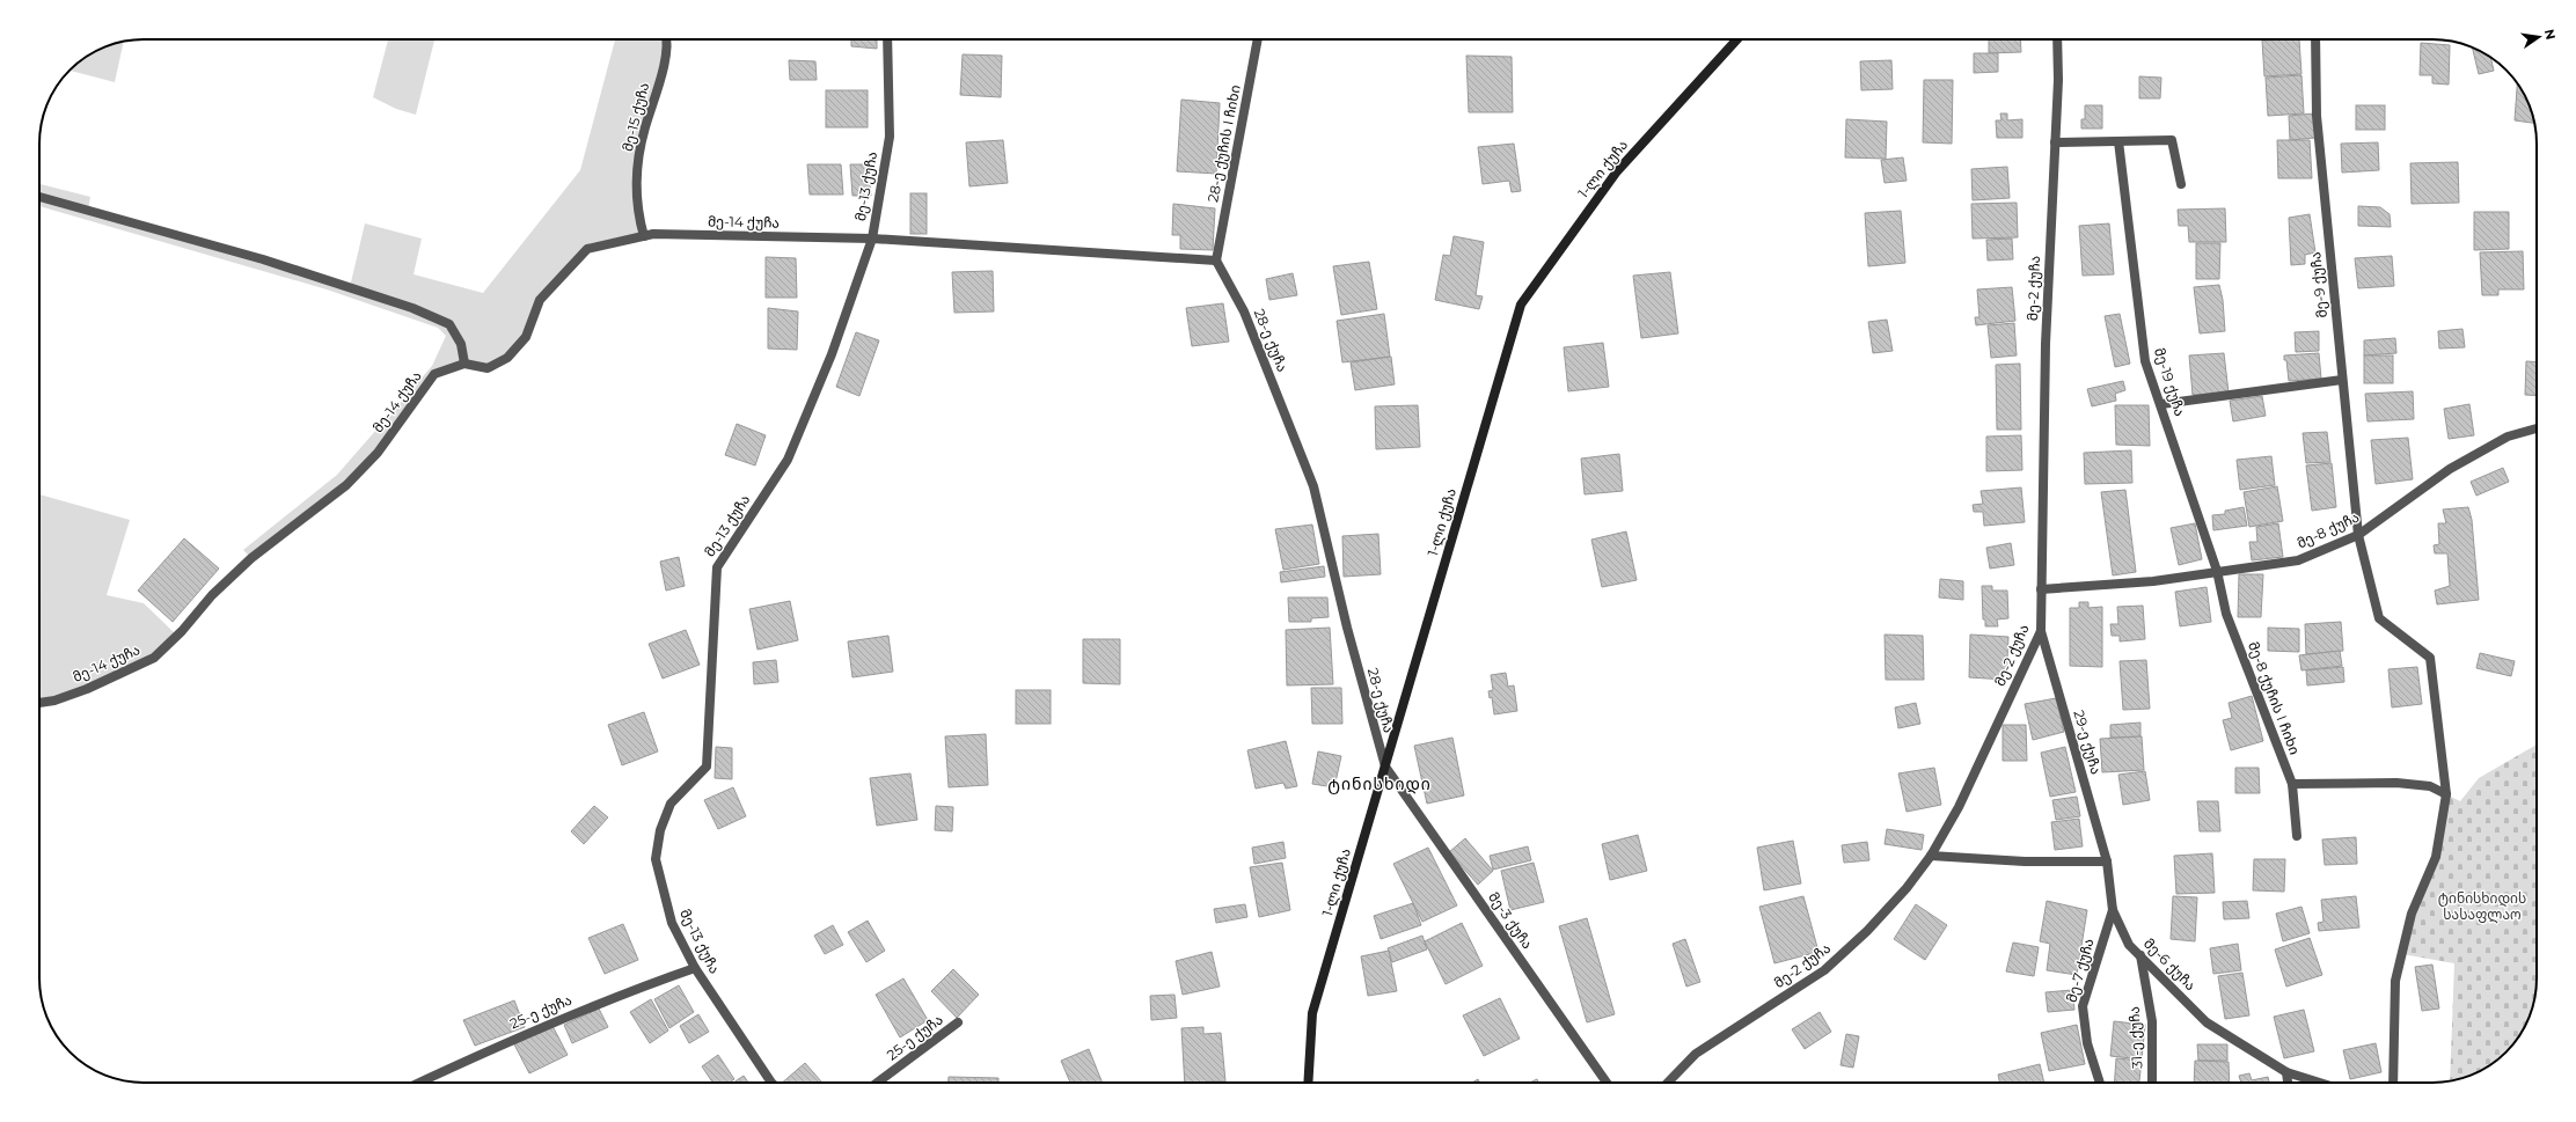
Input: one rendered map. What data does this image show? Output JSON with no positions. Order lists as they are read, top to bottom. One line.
{"streets":{"main road":["1-ლი ქუჩა"],"street":["მე-15 ქუჩა","28-ე ქუჩის I ჩიხი","მე-13 ქუჩა","მე-14 ქუჩა","მე-9 ქუჩა","მე-2 ქუჩა","28-ე ქუჩა","მე-19 ქუჩა","მე-8 ქუჩა","მე-8 ქუჩის I ჩიხი","29-ე ქუჩა","მე-3 ქუჩა","მე-6 ქუჩა","მე-7 ქუჩა","25-ე ქუჩა","31-ე ქუჩა"]},"crossings":[["მე-15 ქუჩა","მე-14 ქუჩა"],["28-ე ქუჩის I ჩიხი","28-ე ქუჩა"],["1-ლი ქუჩა","28-ე ქუჩა"],["1-ლი ქუჩა","მე-3 ქუჩა"],["მე-13 ქუჩა","მე-14 ქუჩა"],["მე-13 ქუჩა","25-ე ქუჩა"],["მე-9 ქუჩა","მე-8 ქუჩა"],["მე-2 ქუჩა","მე-8 ქუჩა"],["მე-2 ქუჩა","29-ე ქუჩა"],["28-ე ქუჩა","მე-3 ქუჩა"],["მე-19 ქუჩა","მე-8 ქუჩა"],["მე-19 ქუჩა","მე-8 ქუჩის I ჩიხი"],["მე-8 ქუჩა","მე-8 ქუჩის I ჩიხი"],["29-ე ქუჩა","მე-6 ქუჩა"],["მე-6 ქუჩა","მე-7 ქუჩა"],["მე-6 ქუჩა","31-ე ქუჩა"]],"districts":["ტინისხიდი"],"parks":["ტინისხიდის სასაფლაო"],"north":"right"}
